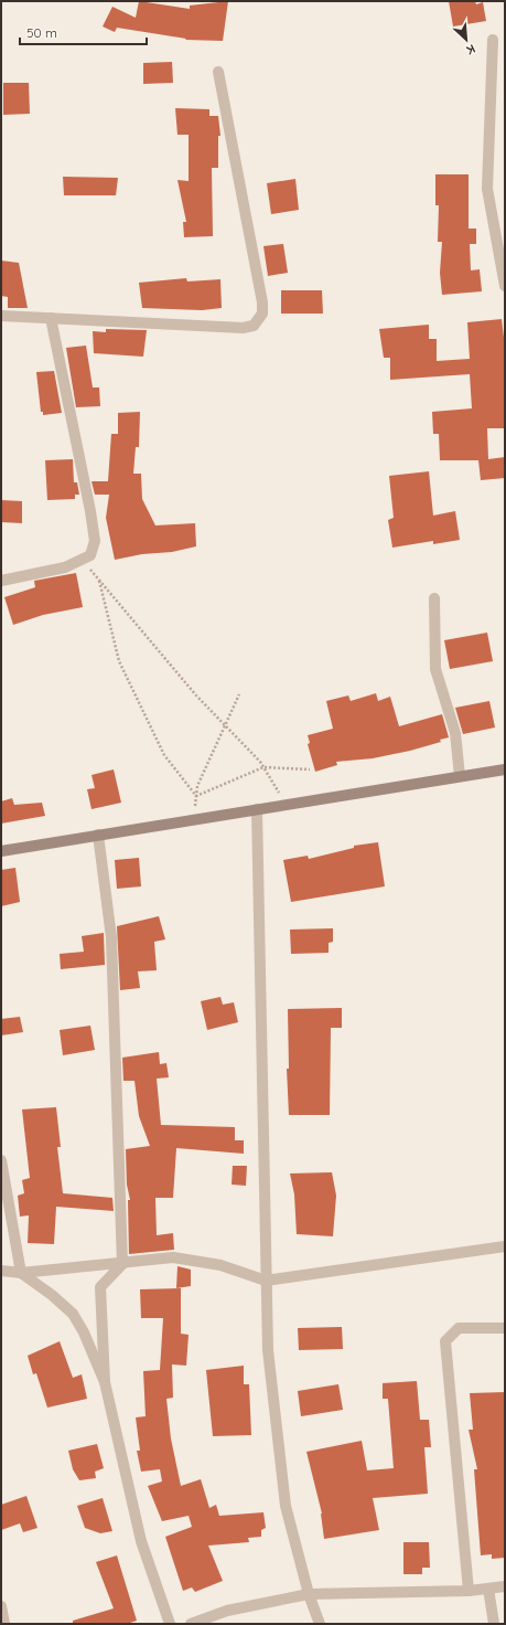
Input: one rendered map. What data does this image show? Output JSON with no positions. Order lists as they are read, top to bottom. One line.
{"scale_bar":"50 m","north":"bottom right"}
